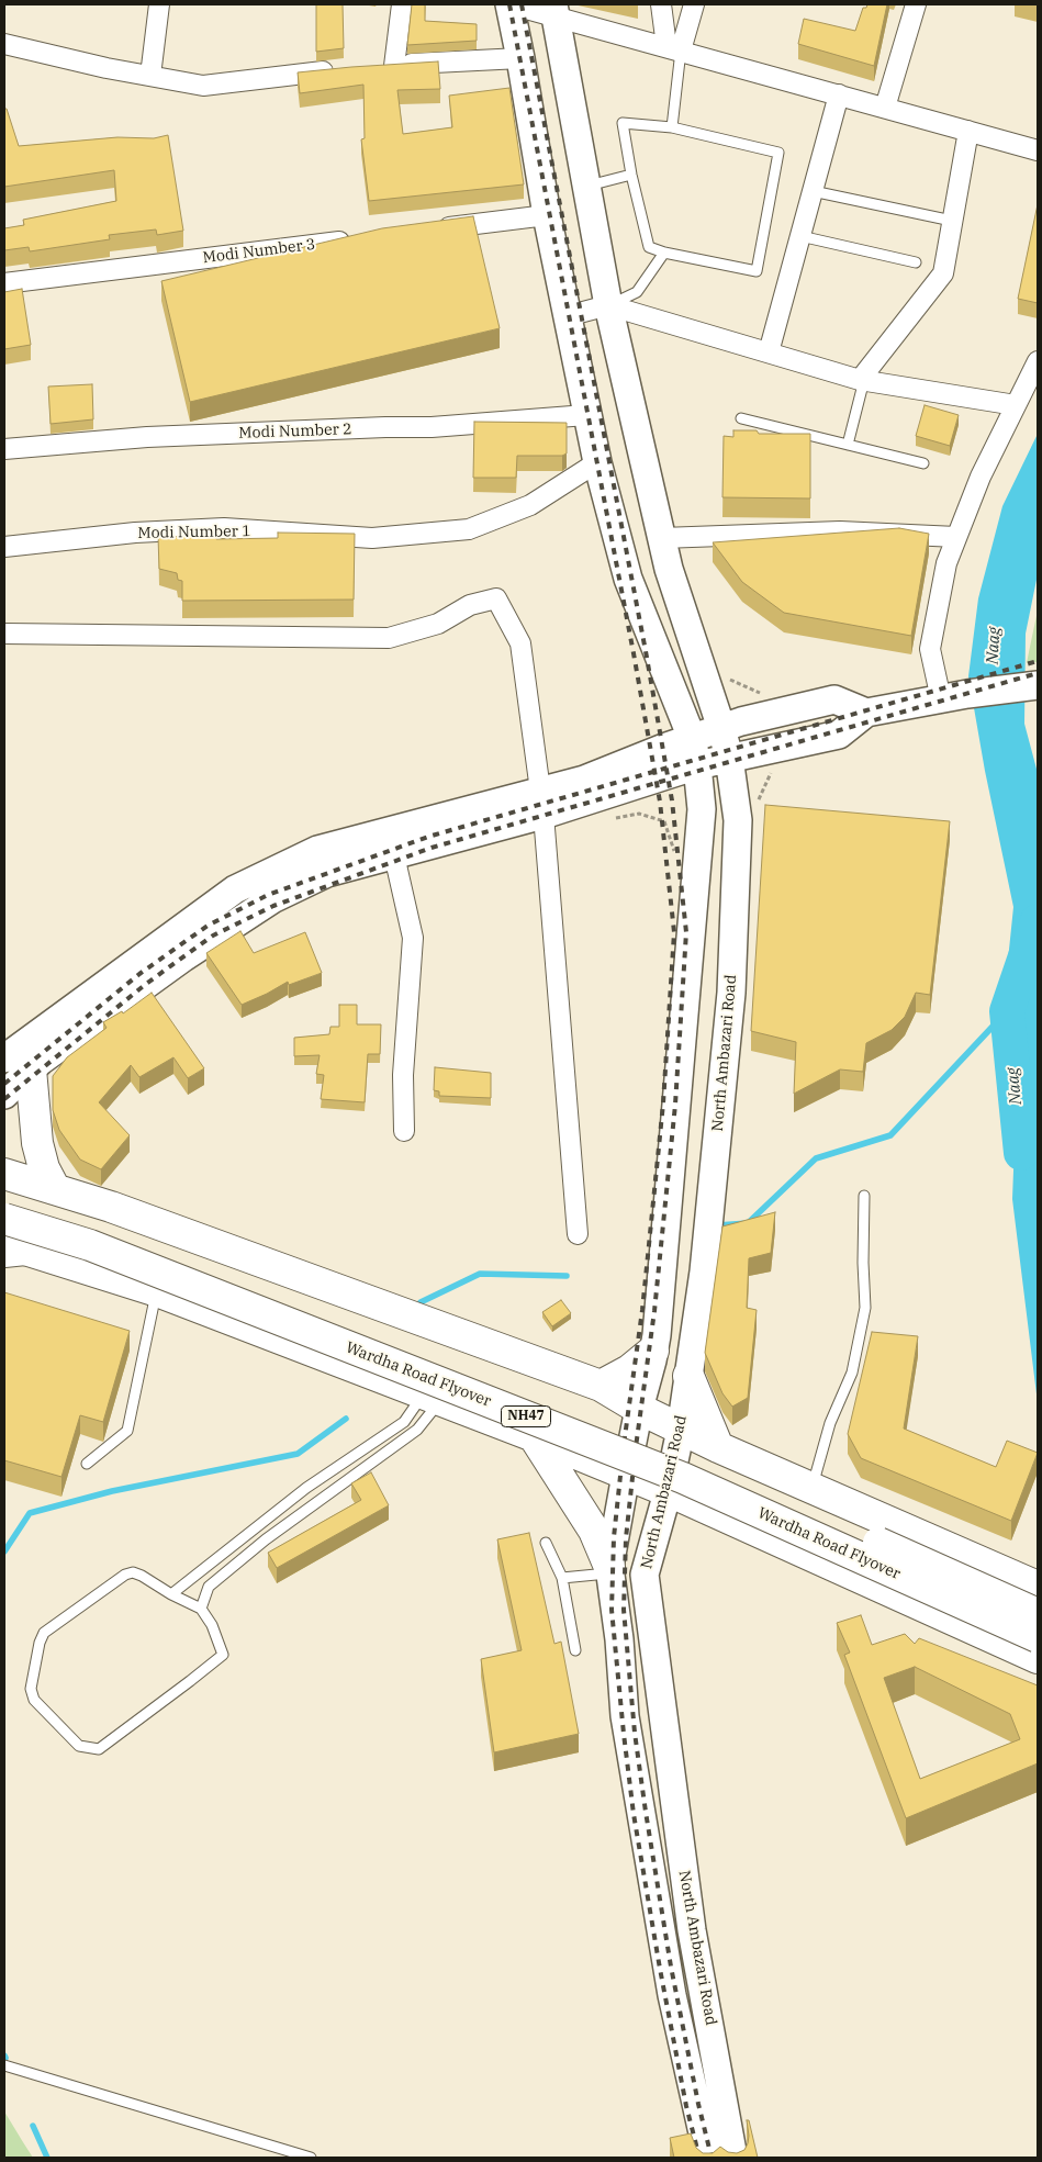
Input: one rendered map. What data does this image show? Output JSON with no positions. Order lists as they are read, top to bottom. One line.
{"streets":{"main road":["North Ambazari Road","Wardha Road Flyover","NH47"],"street":["Modi Number 3","Modi Number 2","Modi Number 1"]},"crossings":[["Modi Number 2","North Ambazari Road"],["Modi Number 1","North Ambazari Road"]],"water":["Naag"]}
